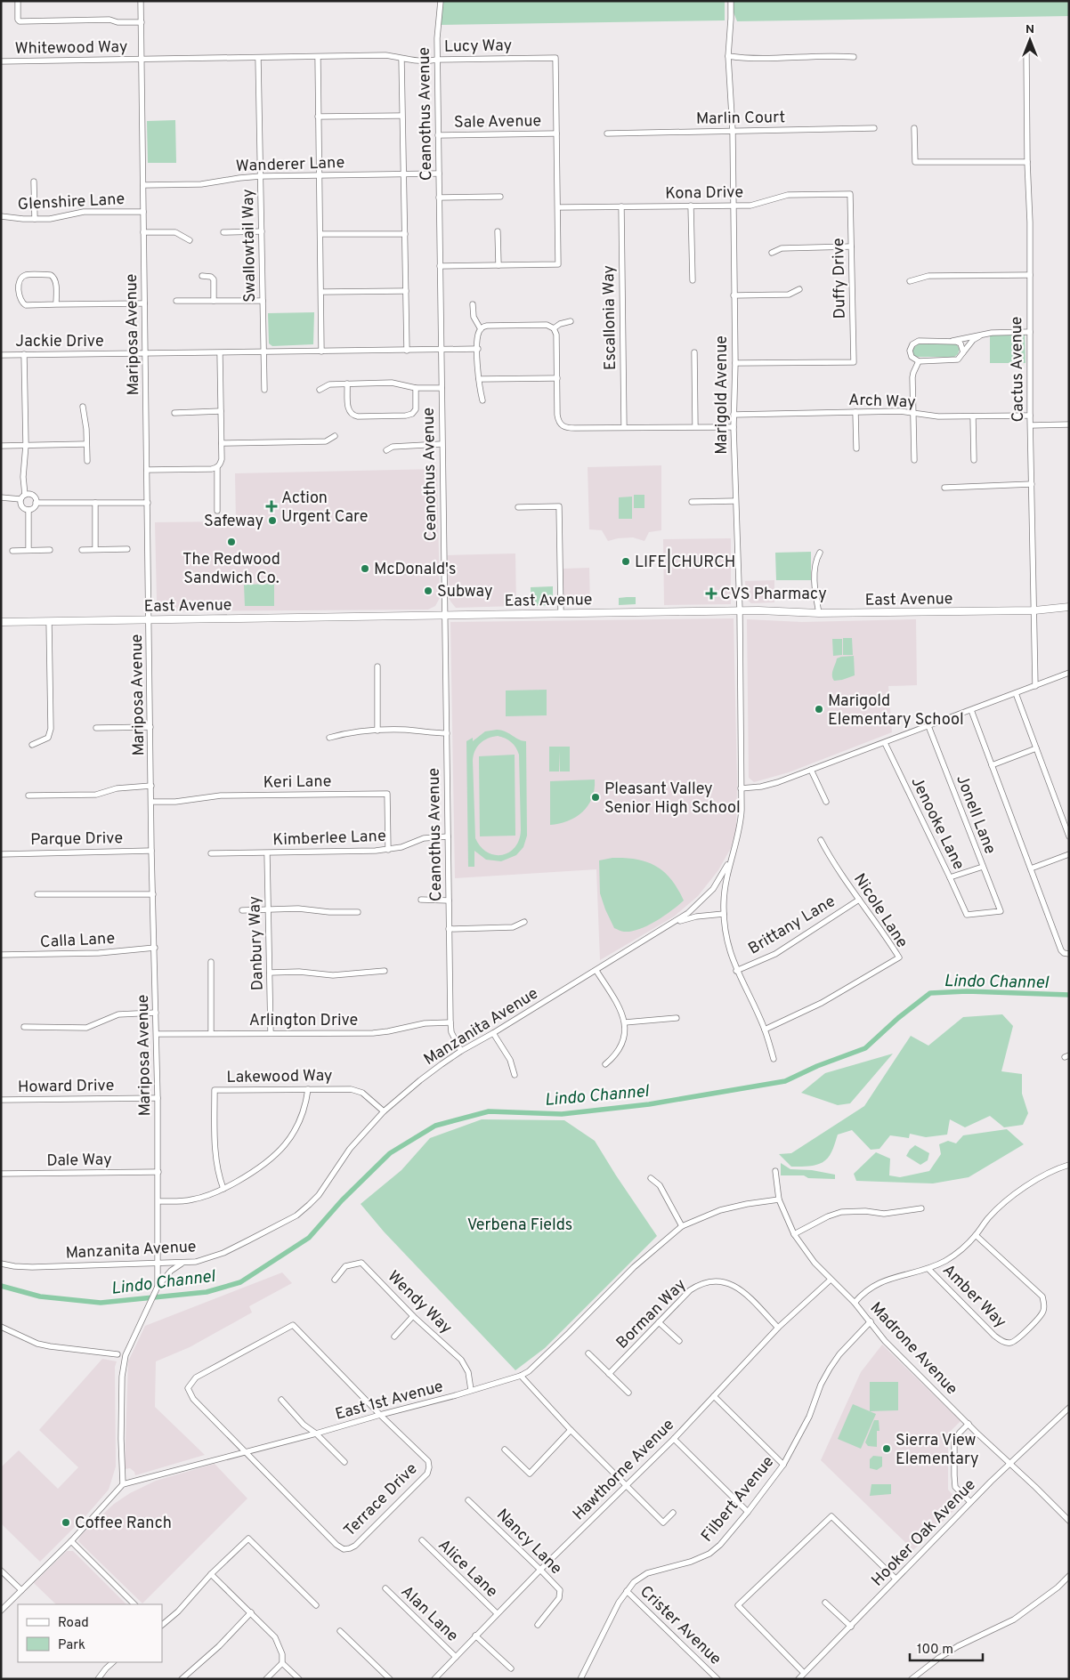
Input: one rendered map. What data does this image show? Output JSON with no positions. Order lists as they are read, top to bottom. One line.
{"streets":{"main road":["East Avenue"],"street":["Lucy Way","Whitewood Way","Ceanothus Avenue","Marlin Court","Sale Avenue","Wanderer Lane","Kona Drive","Glenshire Lane","Swallowtail Way","Duffy Drive","Escallonia Way","Mariposa Avenue","Jackie Drive","Cactus Avenue","Marigold Avenue","Arch Way","Keri Lane","Jonell Lane","Jenooke Lane","Kimberlee Lane","Parque Drive","Nicole Lane","Brittany Lane","Calla Lane","Danbury Way","Arlington Drive","Manzanita Avenue","Lakewood Way","Howard Drive","Dale Way","Amber Way","Wendy Way","Borman Way","Madrone Avenue","East 1st Avenue","Hawthorne Avenue","Filbert Avenue","Terrace Drive","Hooker Oak Avenue","Nancy Lane","Alice Lane","Alan Lane","Crister Avenue"]},"crossings":[["Lucy Way","Whitewood Way"],["Lucy Way","Ceanothus Avenue"],["Lucy Way","Sale Avenue"],["Lucy Way","Kona Drive"],["Lucy Way","Swallowtail Way"],["Lucy Way","Mariposa Avenue"],["Whitewood Way","Mariposa Avenue"],["Ceanothus Avenue","Sale Avenue"],["Ceanothus Avenue","Wanderer Lane"],["Ceanothus Avenue","Jackie Drive"],["Ceanothus Avenue","East Avenue"],["Ceanothus Avenue","Kimberlee Lane"],["Ceanothus Avenue","Arlington Drive"],["Ceanothus Avenue","Manzanita Avenue"],["Marlin Court","Marigold Avenue"],["Wanderer Lane","Swallowtail Way"],["Wanderer Lane","Mariposa Avenue"],["Kona Drive","Duffy Drive"],["Kona Drive","Escallonia Way"],["Kona Drive","Marigold Avenue"],["Glenshire Lane","Mariposa Avenue"],["Swallowtail Way","Jackie Drive"],["Duffy Drive","Marigold Avenue"],["Mariposa Avenue","Jackie Drive"],["Mariposa Avenue","East Avenue"],["Mariposa Avenue","Keri Lane"],["Mariposa Avenue","Parque Drive"],["Mariposa Avenue","Calla Lane"],["Mariposa Avenue","Arlington Drive"],["Mariposa Avenue","Manzanita Avenue"],["Mariposa Avenue","Howard Drive"],["Mariposa Avenue","Dale Way"],["Mariposa Avenue","East 1st Avenue"],["Cactus Avenue","Arch Way"],["Cactus Avenue","East Avenue"],["Marigold Avenue","Arch Way"],["Marigold Avenue","East Avenue"],["Keri Lane","Kimberlee Lane"],["Jonell Lane","Jenooke Lane"],["Kimberlee Lane","Danbury Way"],["Nicole Lane","Brittany Lane"],["Danbury Way","Arlington Drive"],["Manzanita Avenue","Lakewood Way"],["Wendy Way","East 1st Avenue"],["Borman Way","Hawthorne Avenue"],["Madrone Avenue","East 1st Avenue"],["Madrone Avenue","Hawthorne Avenue"],["Madrone Avenue","Filbert Avenue"],["Madrone Avenue","Hooker Oak Avenue"],["East 1st Avenue","Terrace Drive"],["Hawthorne Avenue","Nancy Lane"],["Hawthorne Avenue","Alice Lane"],["Hawthorne Avenue","Alan Lane"],["Filbert Avenue","Crister Avenue"]],"water":["Lindo Channel"],"parks":["Verbena Fields"],"places":{"health":["Action Urgent Care","CVS Pharmacy"],"other":["Safeway","The Redwood Sandwich Co.","LIFE|CHURCH","McDonald's","Subway","Marigold Elementary School","Pleasant Valley Senior High School","Sierra View Elementary","Coffee Ranch"]},"legend":["Road","Park"],"scale_bar":"100 m","north":"top"}
